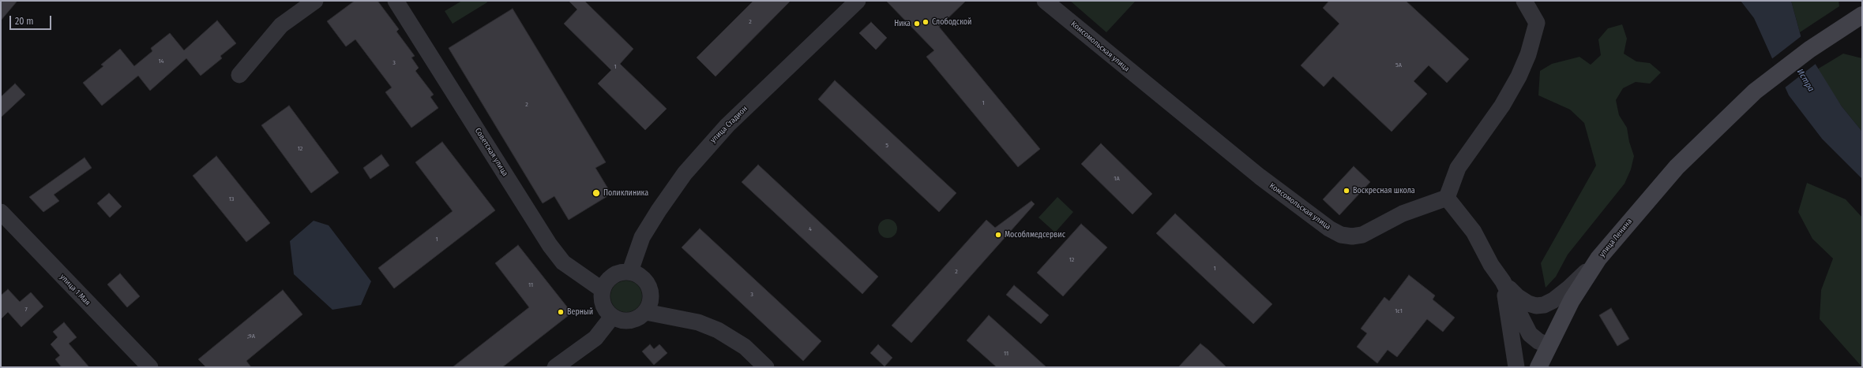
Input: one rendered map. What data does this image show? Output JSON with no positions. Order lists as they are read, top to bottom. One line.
{"streets":{"main road":["улица Ленина"],"street":["Комсомольская улица","улица Стадион","Советская улица","улица 1 Мая"]},"crossings":[["улица Стадион","Советская улица"]],"water":["Истра"],"places":["Слободской","Ника","Воскресная школа","Поликлиника","Мособлмедсервис","Верный"],"house_numbers":["2","14","3","5А","1","1","2","5","12","1А","13","4","1","12","1","2","11","3","7","1с1",";9А","11"],"scale_bar":"20 m"}
